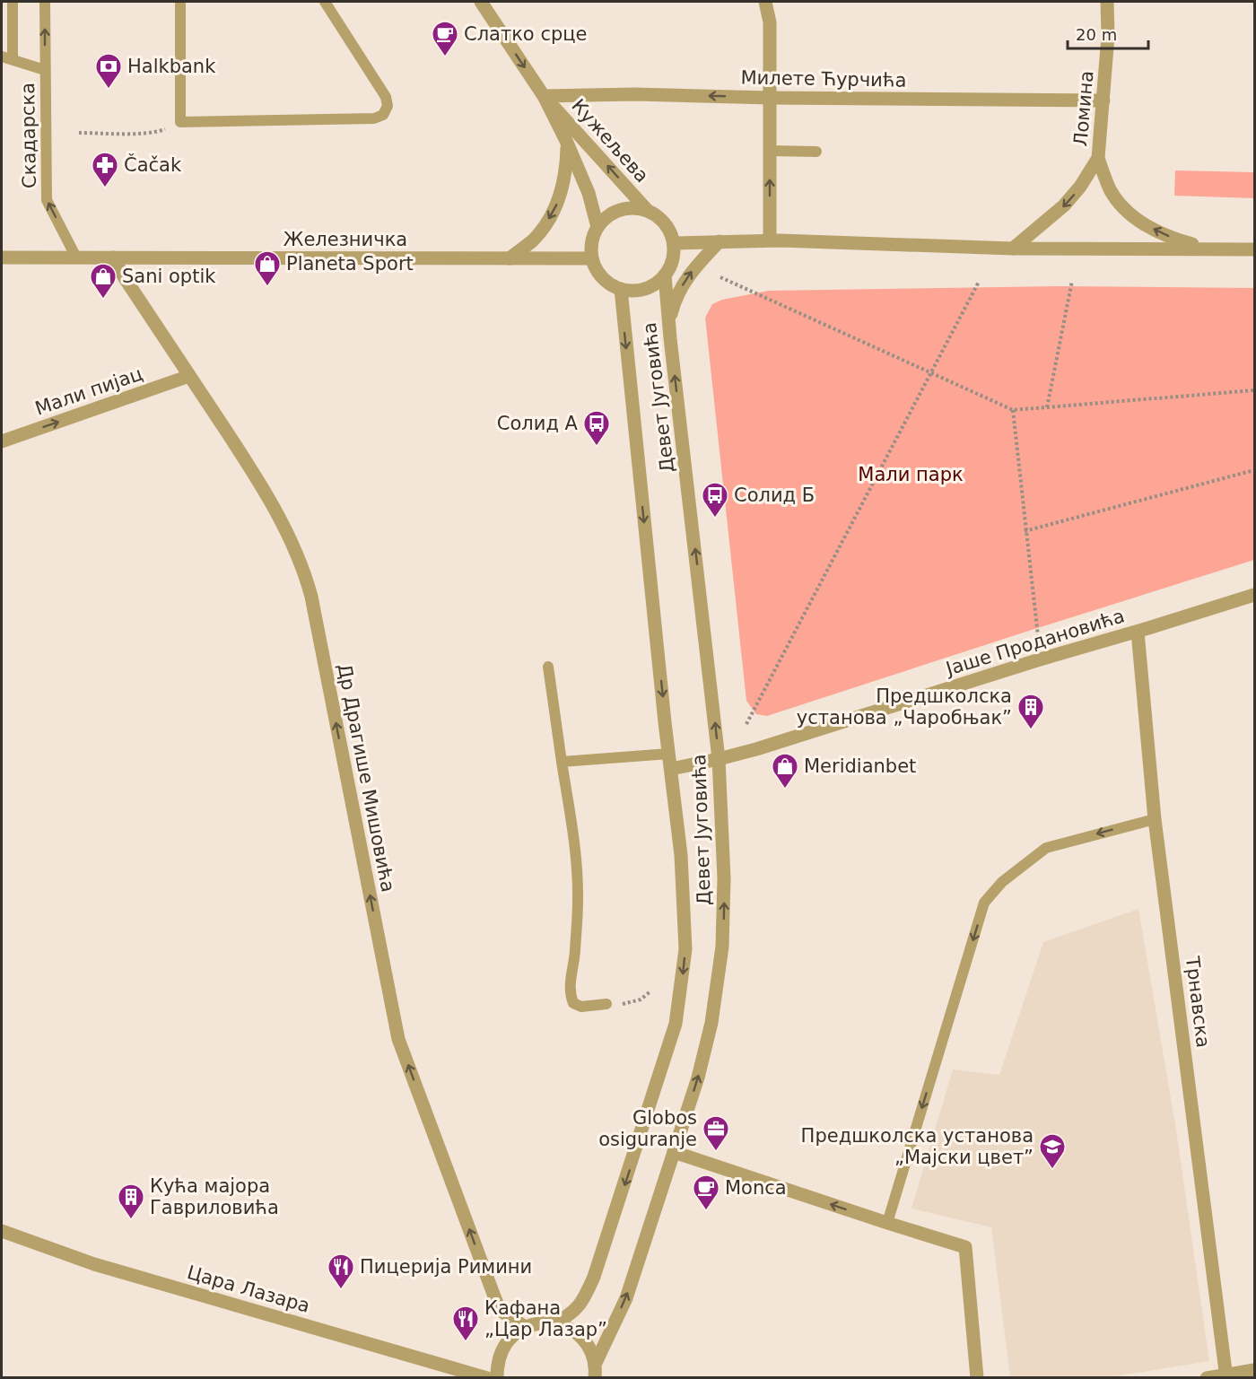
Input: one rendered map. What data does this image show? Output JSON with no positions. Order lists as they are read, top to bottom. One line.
{"streets":{"street":["Милете Ћурчића","Ломина","Кужељева","Железничка","Мали пијац","Девет Југовића","Јаше Продановића","Др Драгише Мишовића","Трнавска","Цара Лазара"],"lane":["Скадарска"]},"crossings":[["Милете Ћурчића","Ломина"],["Милете Ћурчића","Кужељева"],["Скадарска","Железничка"],["Кужељева","Железничка"],["Кужељева","Девет Југовића"],["Железничка","Девет Југовића"],["Железничка","Др Драгише Мишовића"],["Мали пијац","Др Драгише Мишовића"],["Девет Југовића","Јаше Продановића"],["Јаше Продановића","Трнавска"]],"one_way":["Милете Ћурчића","Ломина","Скадарска","Мали пијац","Др Драгише Мишовића"],"parks":["Мали парк"],"places":{"cafe":["Слатко срце","Monca"],"bank":["Halkbank"],"pharmacy":["Čačak"],"shop":["Planeta Sport","Sani optik","Meridianbet"],"bus stop":["Солид А","Солид Б"],"building":["Предшколска установа „Чаробњак”","Кућа мајора Гавриловића"],"office":["Globos osiguranje"],"school or university":["Предшколска установа „Мајски цвет”"],"restaurant":["Пицерија Римини","Кафана „Цар Лазар”"]},"scale_bar":"20 m"}
